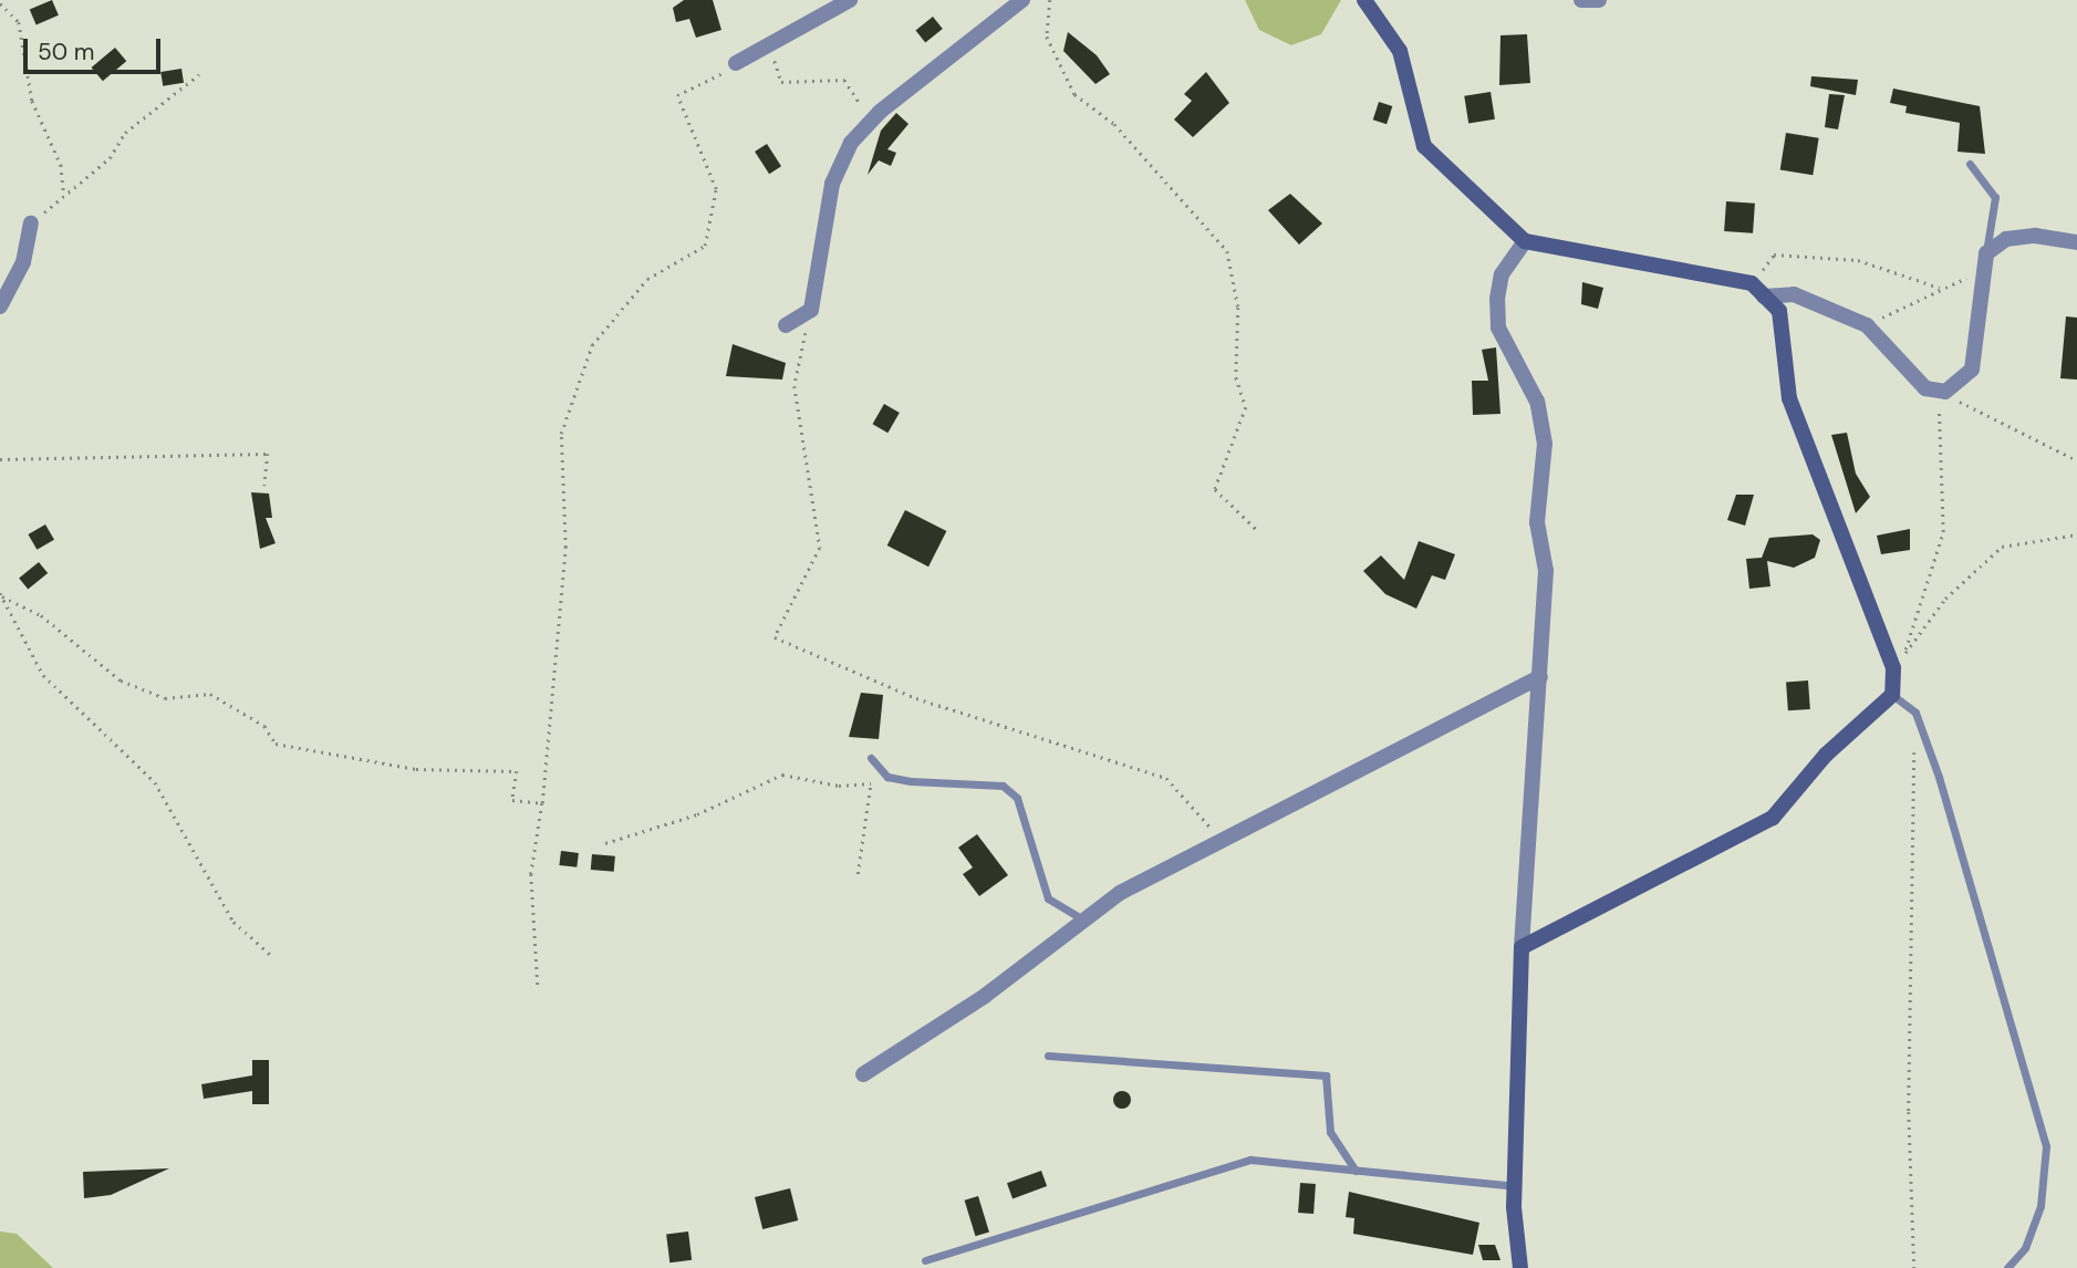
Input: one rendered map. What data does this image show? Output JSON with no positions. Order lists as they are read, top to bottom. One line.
{"scale_bar":"50 m"}
